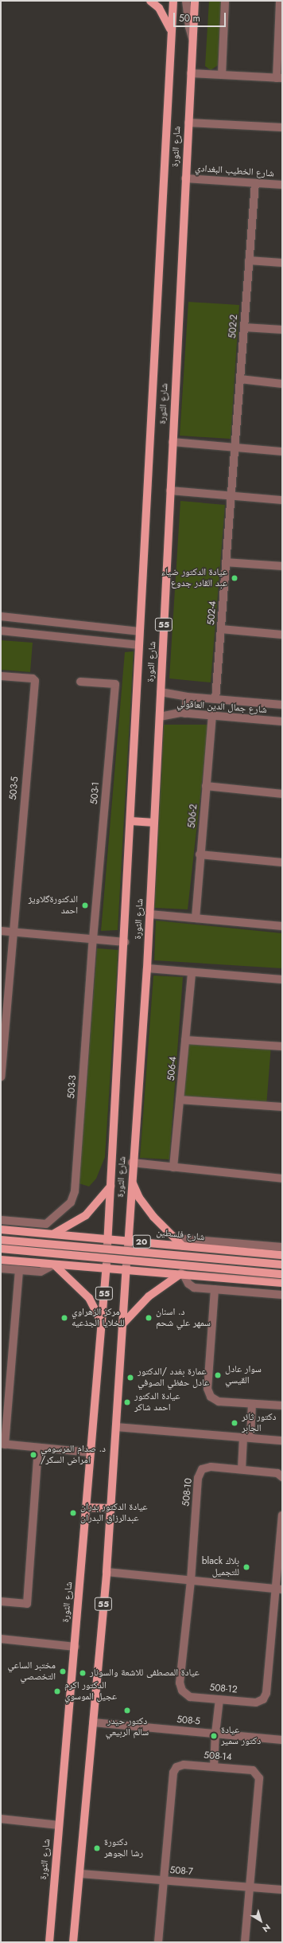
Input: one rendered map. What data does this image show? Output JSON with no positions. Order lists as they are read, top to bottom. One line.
{"streets":{"main road":["شارع الثورة","55","شارع فلسطين","20"],"street":["شارع الخطيب البغدادي","502-2","502-4","شارع جمال الدين العاقولي","503-5","503-1","506-2","506-4","503-3","508-10","508-12","508-5","508-14","508-7"]},"crossings":[["شارع الثورة","شارع الخطيب البغدادي"],["شارع الثورة","شارع جمال الدين العاقولي"],["شارع الثورة","شارع فلسطين"],["شارع الخطيب البغدادي","502-2"],["502-2","502-4"],["502-4","شارع جمال الدين العاقولي"],["55","508-5"],["55","508-7"],["شارع جمال الدين العاقولي","506-2"],["503-1","503-3"],["508-10","508-12"],["508-14","508-7"]],"places":["عيادة الدكتور ضياء عبد القادر جدوع","الدكتورةگلاويژ احمد","مركز الزهراوي للخلايا الجذعيه","د. اسنان سمهر علي شحم","سوار عادل القيسي","عمارة بغدد /الدكتور عادل حفظي الصوفي","عيادة الدكتور احمد شاكر","دكتور ثائر الجابر","د. صدام المرسومي /امراض السكر","عيادة الدكتور بدران عبدالرزاق البدران","black بلاك للتجميل","مختبر الساعي التخصصي","عيادة المصطفى للاشعة والسونار","الدكتور اكرم عجيل الموسوي","دكتور حيدر سالم الربيعي","عيادة دكتور سمير","دكتورة رشا الجوهر"],"scale_bar":"50 m","north":"bottom right"}
